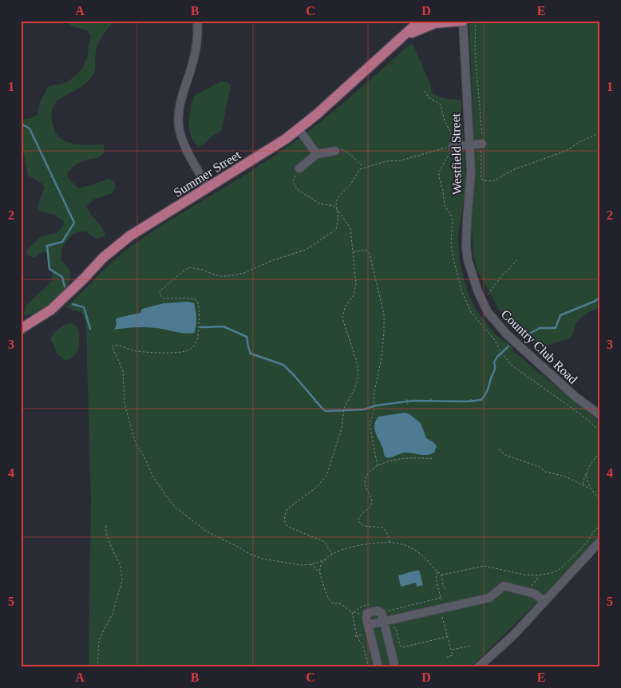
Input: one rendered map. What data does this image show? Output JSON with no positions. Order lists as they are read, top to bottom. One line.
{"streets":{"main road":["Summer Street"],"street":["Westfield Street","Country Club Road"]},"crossings":[["Westfield Street","Summer Street"],["Westfield Street","Country Club Road"]],"grid":{"columns":["A","B","C","D","E"],"rows":["1","2","3","4","5"]}}
